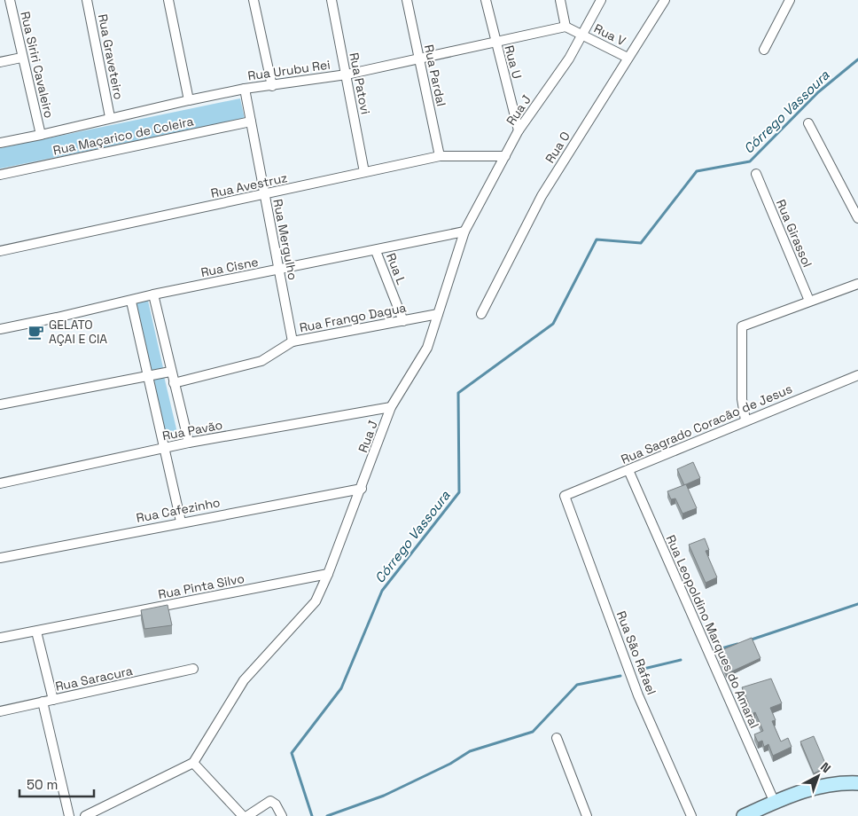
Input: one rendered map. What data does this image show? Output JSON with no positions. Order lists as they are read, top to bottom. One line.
{"streets":{"street":["Rua V","Rua Graveteiro","Rua U","Rua Siriri Cavaleiro","Rua Urubu Rei","Rua Pardal","Rua Patovi","Rua J","Rua Maçarico de Coleira","Rua O","Rua Avestruz","Rua Girassol","Rua Mergulho","Rua Cisne","Rua L","Rua Frango Dagua","Rua Sagrado Coracão de Jesus","Rua Pavão","Rua Cafezinho","Rua Pinta Silvo","Rua Leopoldino Marques do Amaral","Rua São Rafael","Rua Saracura"]},"crossings":[["Rua V","Rua J"],["Rua V","Rua O"],["Rua Graveteiro","Rua Urubu Rei"],["Rua U","Rua Urubu Rei"],["Rua U","Rua J"],["Rua Siriri Cavaleiro","Rua Urubu Rei"],["Rua Urubu Rei","Rua Pardal"],["Rua Urubu Rei","Rua Patovi"],["Rua Urubu Rei","Rua Mergulho"],["Rua Pardal","Rua Avestruz"],["Rua Patovi","Rua Avestruz"],["Rua J","Rua Avestruz"],["Rua J","Rua Cisne"],["Rua J","Rua Frango Dagua"],["Rua J","Rua Pavão"],["Rua J","Rua Cafezinho"],["Rua J","Rua Pinta Silvo"],["Rua Maçarico de Coleira","Rua Mergulho"],["Rua Avestruz","Rua Mergulho"],["Rua Mergulho","Rua Cisne"],["Rua Mergulho","Rua Frango Dagua"],["Rua Cisne","Rua L"],["Rua L","Rua Frango Dagua"],["Rua Sagrado Coracão de Jesus","Rua Leopoldino Marques do Amaral"],["Rua Sagrado Coracão de Jesus","Rua São Rafael"]],"water":["Córrego Vassoura"],"places":{"cafe":["GELATO AÇAI E CIA"]},"scale_bar":"50 m","north":"top right"}
